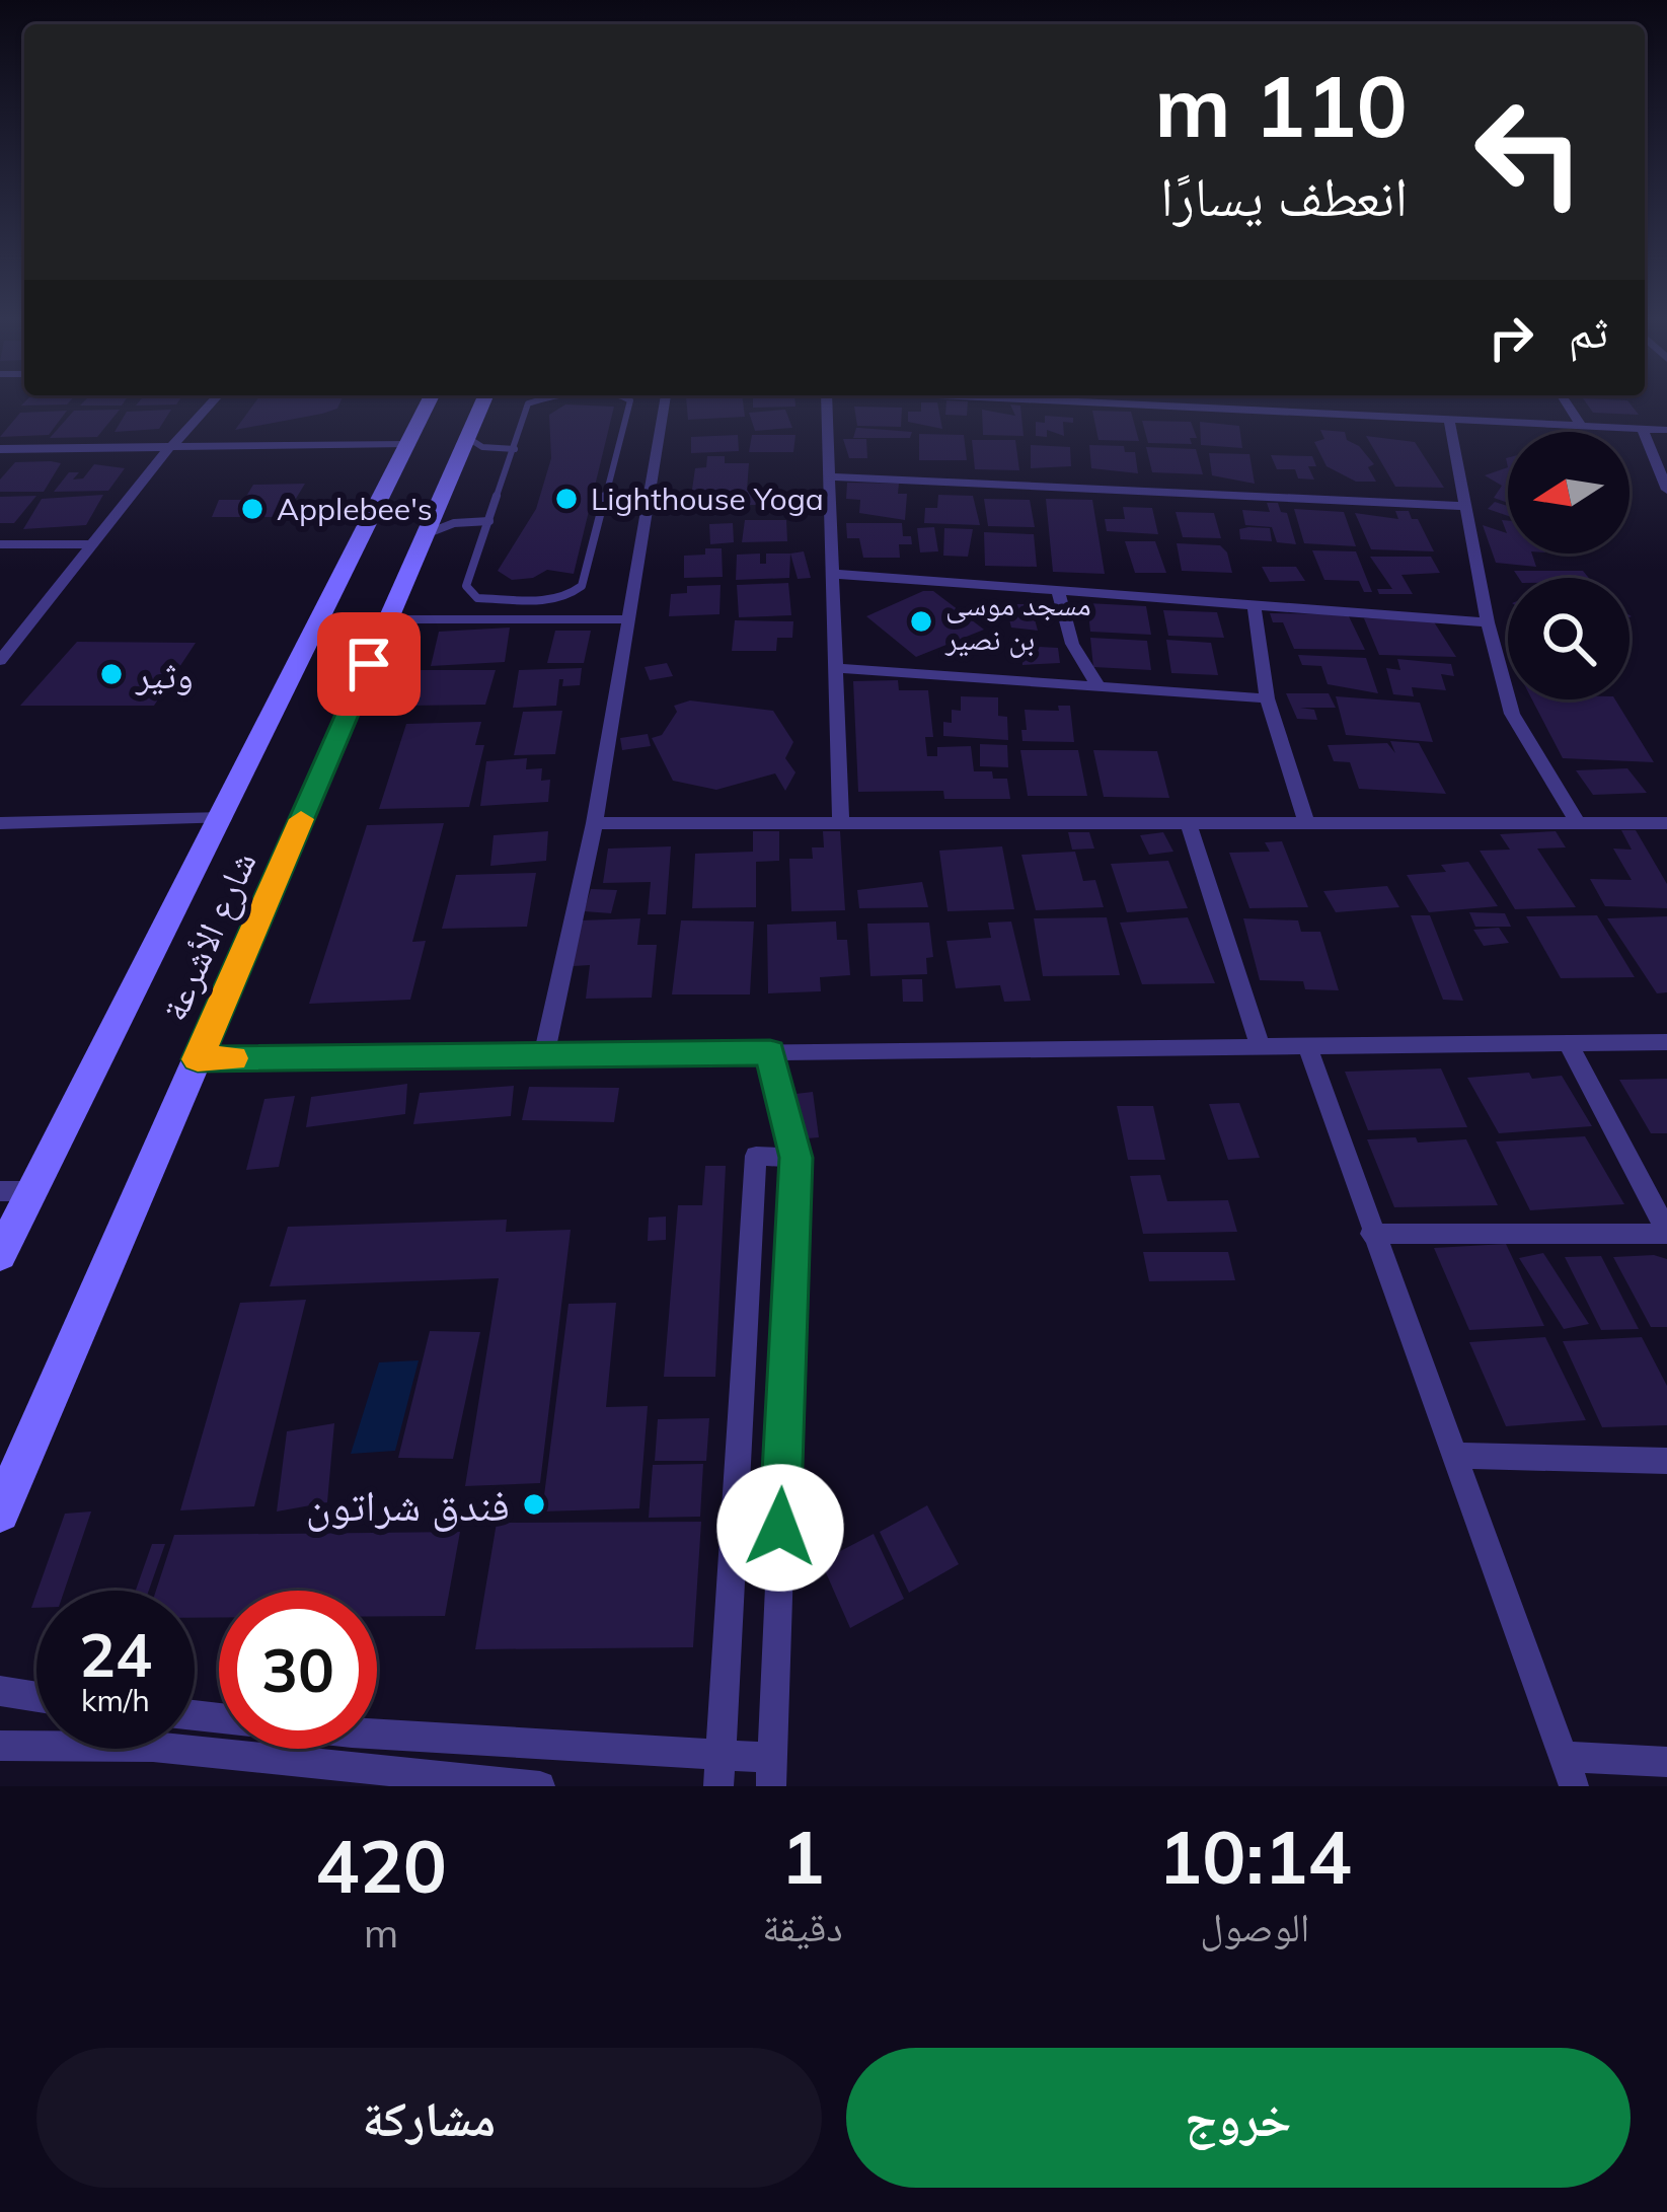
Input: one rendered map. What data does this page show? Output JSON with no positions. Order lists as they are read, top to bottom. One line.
{"streets":{"street":["شارع الأشرعة"]},"places":["Lighthouse Yoga","Applebee's","مسجد موسى بن نصير","وثير","فندق شراتون"],"north":"left","page":{"turn":["110 m","انعطف يسارًا"],"then":"ثم","speed":"24 km/h","limit":"30","eta":["10:14","الوصول","1","دقيقة","420","m"],"buttons":["خروج","مشاركة"]}}
